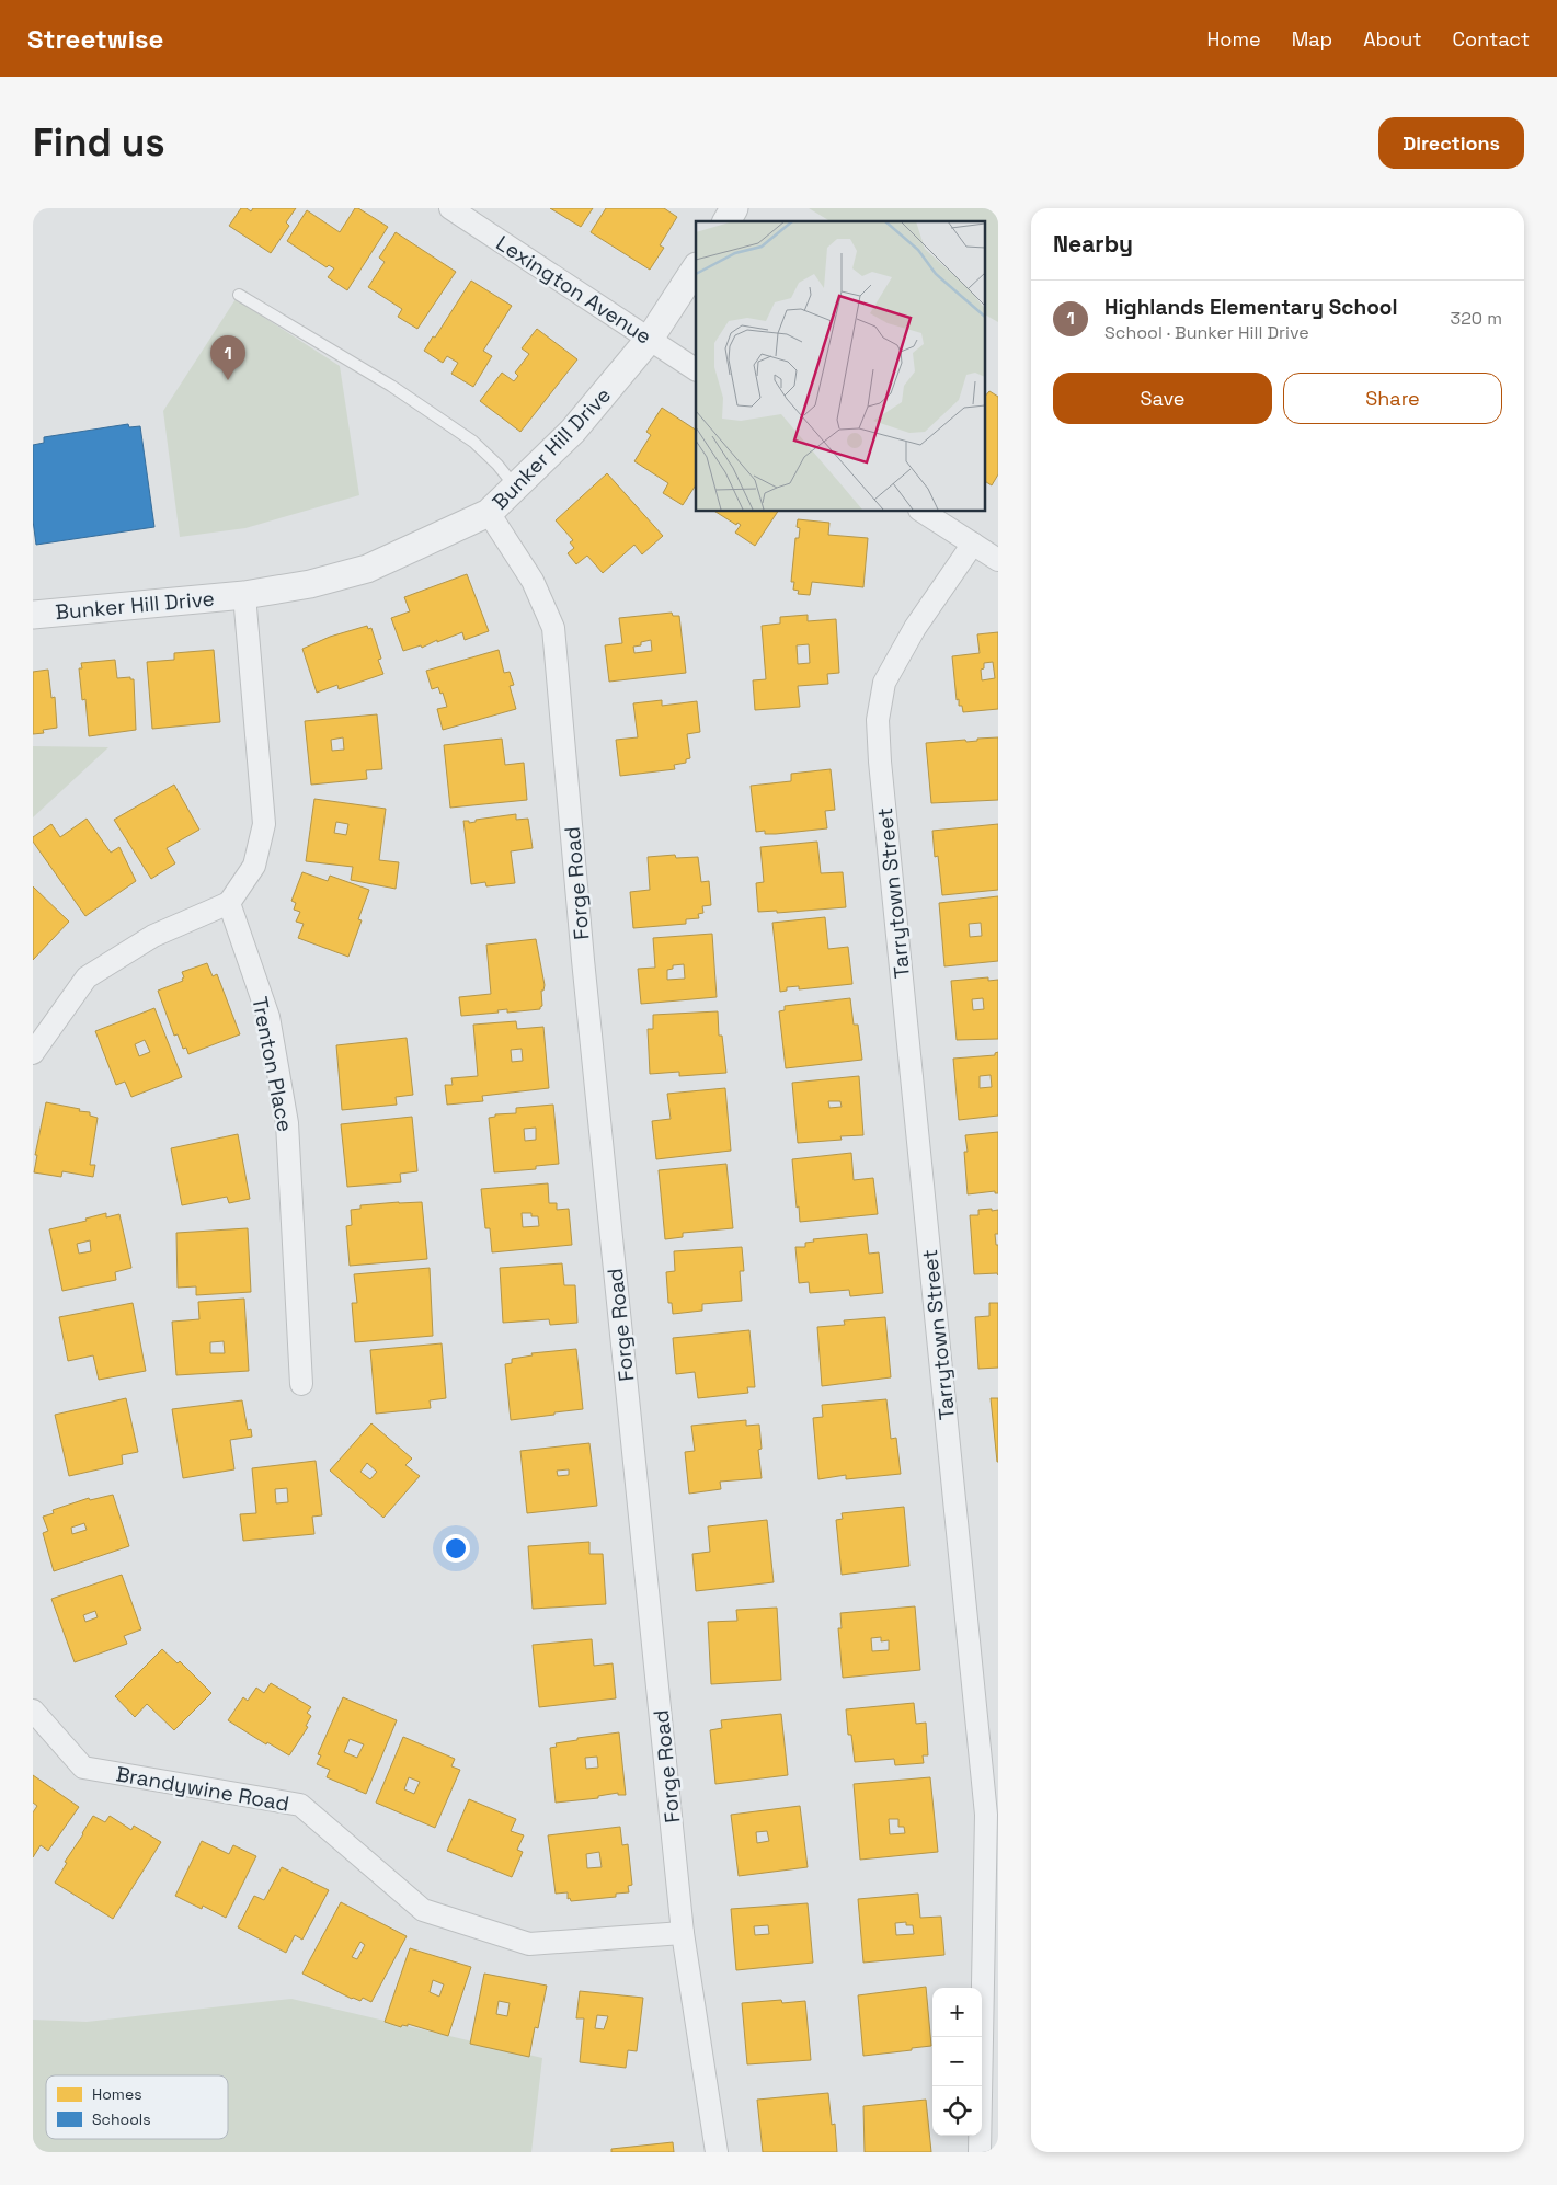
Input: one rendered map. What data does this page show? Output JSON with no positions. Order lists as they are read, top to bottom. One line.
{"streets":{"street":["Lexington Avenue","Bunker Hill Drive","Forge Road","Tarrytown Street","Trenton Place","Brandywine Road"]},"crossings":[["Lexington Avenue","Bunker Hill Drive"],["Bunker Hill Drive","Forge Road"],["Forge Road","Brandywine Road"]],"legend":["Homes","Schools"],"page":{"header":"Streetwise","nav":["Home","Map","About","Contact"],"buttons":["Directions",["Save","Share"]],"title":"Find us","heading":"Nearby","list":[{"mark":"1","name":"Highlands Elementary School","note":"School · Bunker Hill Drive","value":"320 m"}],"pins":"1","map_buttons":["+","−"]}}
